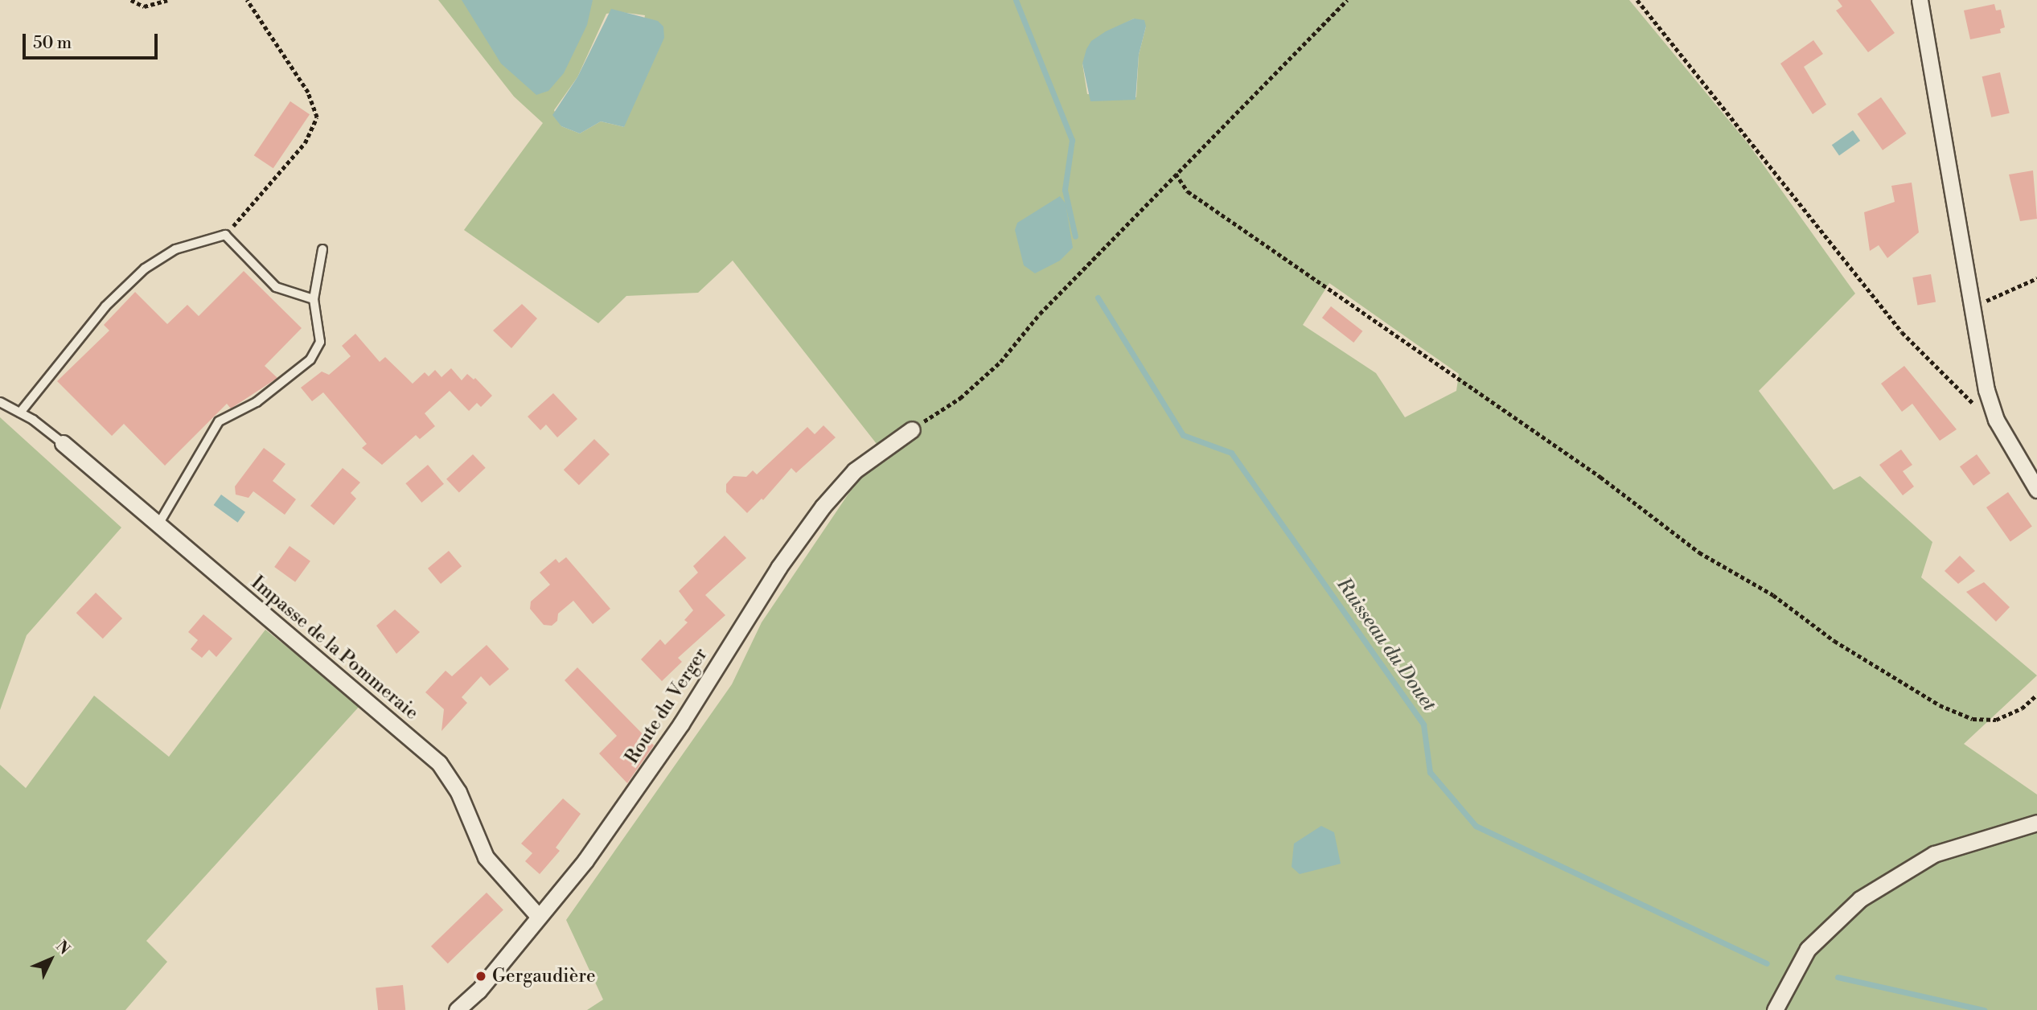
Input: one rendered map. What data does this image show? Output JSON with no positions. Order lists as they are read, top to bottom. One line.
{"streets":{"street":["Impasse de la Pommeraie","Route du Verger"]},"crossings":[["Impasse de la Pommeraie","Route du Verger"]],"water":["Ruisseau du Douet"],"places":["Gergaudière"],"scale_bar":"50 m","north":"top right"}
